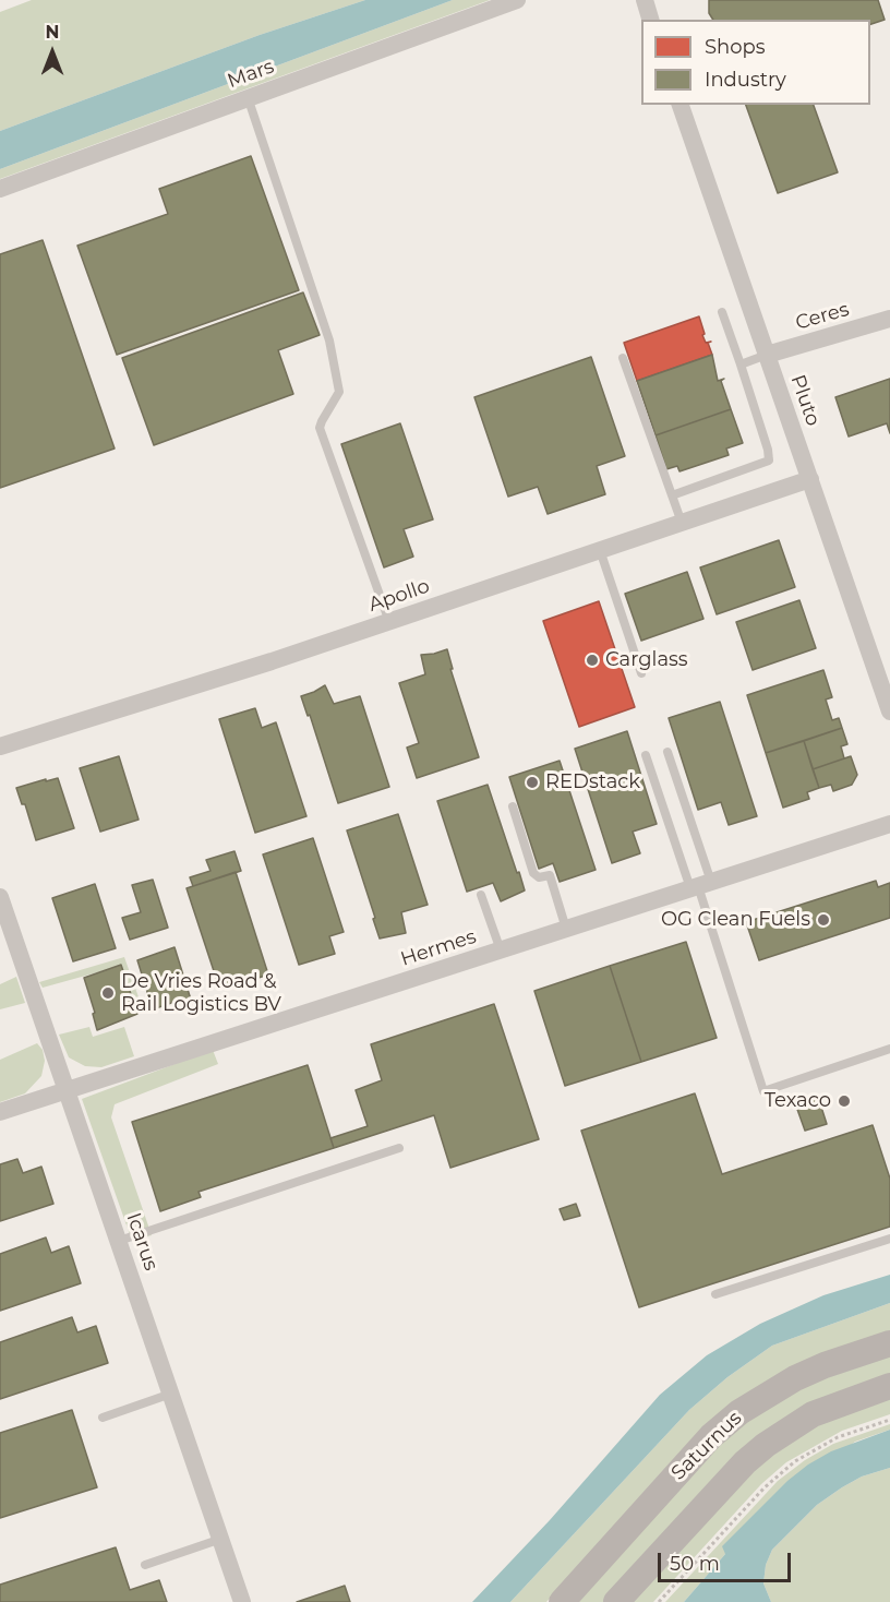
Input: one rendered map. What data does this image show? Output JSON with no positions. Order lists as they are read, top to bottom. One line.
{"streets":{"main road":["Saturnus"],"street":["Mars","Ceres","Pluto","Apollo","Hermes","Icarus"]},"crossings":[["Ceres","Pluto"],["Pluto","Apollo"],["Hermes","Icarus"]],"places":["Carglass","REDstack","OG Clean Fuels","De Vries Road & Rail Logistics BV","Texaco"],"legend":["Shops","Industry"],"scale_bar":"50 m","north":"top"}
